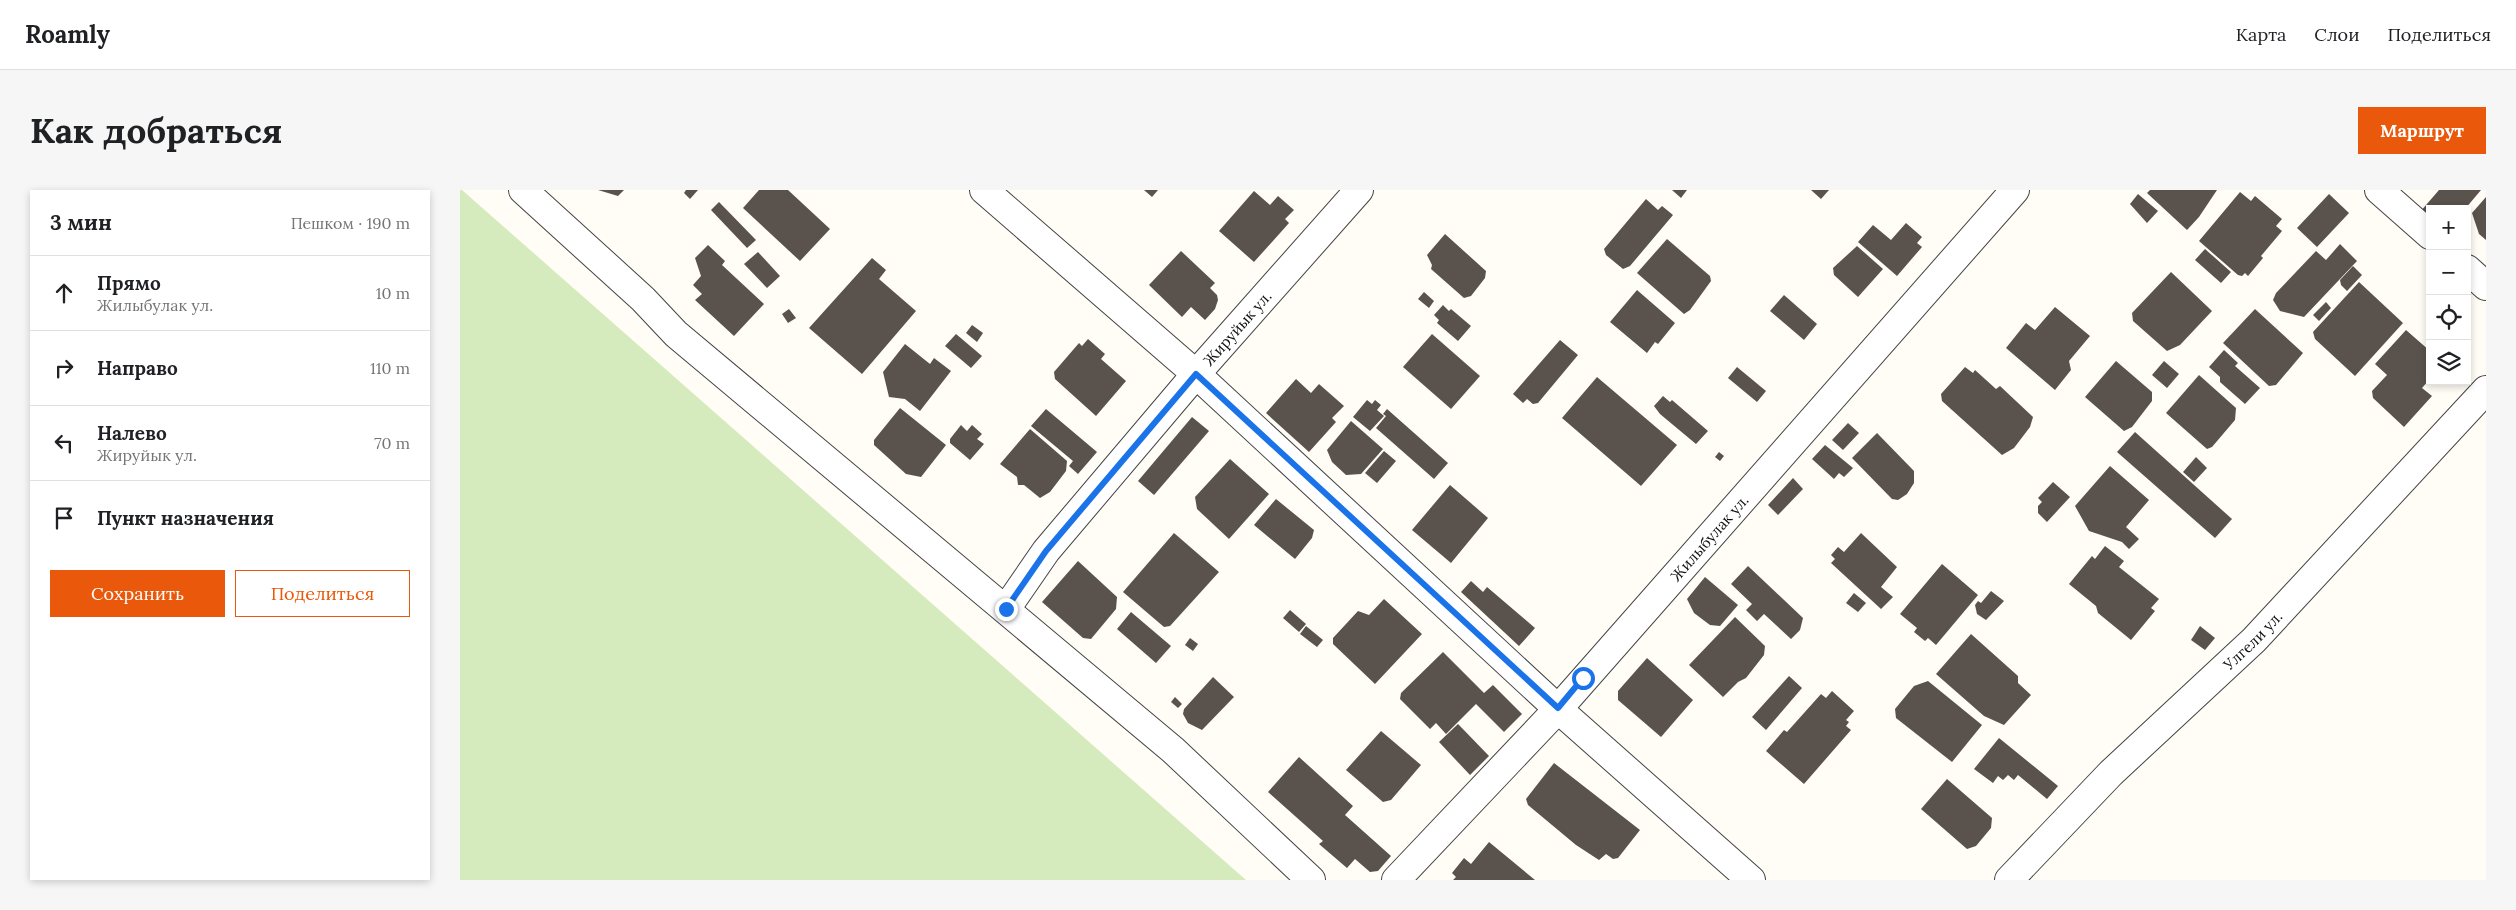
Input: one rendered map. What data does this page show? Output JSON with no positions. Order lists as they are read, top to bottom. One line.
{"streets":{"street":["Жируйык ул.","Жилыбулак ул.","Улгели ул."]},"page":{"header":"Roamly","nav":["Карта","Слои","Поделиться"],"buttons":["Маршрут",["Сохранить","Поделиться"]],"title":"Как добраться","heading":["3 мин","Пешком · 190 m"],"map_buttons":["+","−"],"list":[["Прямо","Жилыбулак ул.","10 m"],["Направо","110 m"],["Налево","Жируйык ул.","70 m"],"Пункт назначения"]}}
